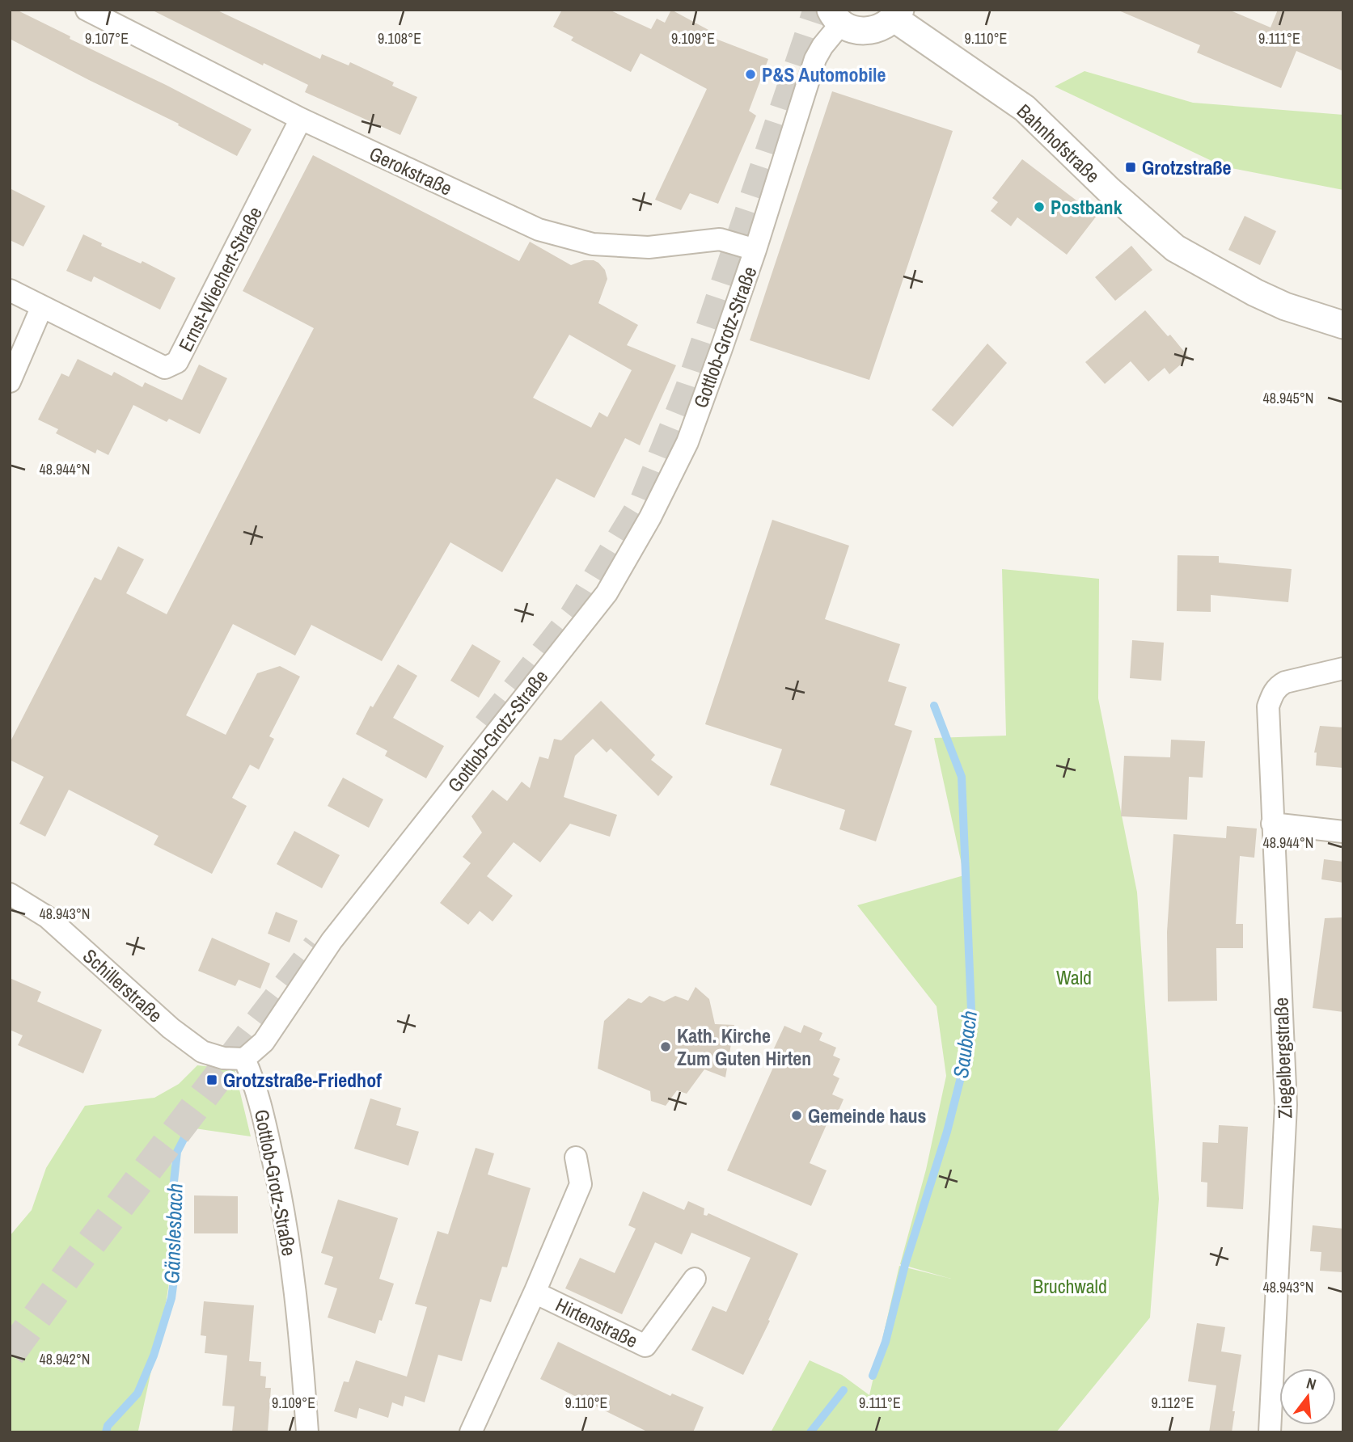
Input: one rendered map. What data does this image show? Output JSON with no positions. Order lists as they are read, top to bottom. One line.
{"streets":{"street":["Bahnhofstraße","Gerokstraße","Ernst-Wiechert-Straße","Gottlob-Grotz-Straße","Schillerstraße","Ziegelbergstraße","Hirtenstraße"]},"crossings":[["Gerokstraße","Ernst-Wiechert-Straße"],["Gerokstraße","Gottlob-Grotz-Straße"],["Gottlob-Grotz-Straße","Schillerstraße"]],"water":["Saubach","Gänslesbach"],"parks":["Wald","Bruchwald"],"places":{"other":["P&S Automobile","Postbank","Kath. Kirche Zum Guten Hirten","Gemeinde haus"],"transit":["Grotzstraße","Grotzstraße-Friedhof"]},"north":"top","coordinates":["9.107°E","9.108°E","9.109°E","9.110°E","9.111°E","48.945°N","48.944°N","48.943°N","48.942°N","9.112°E"]}
